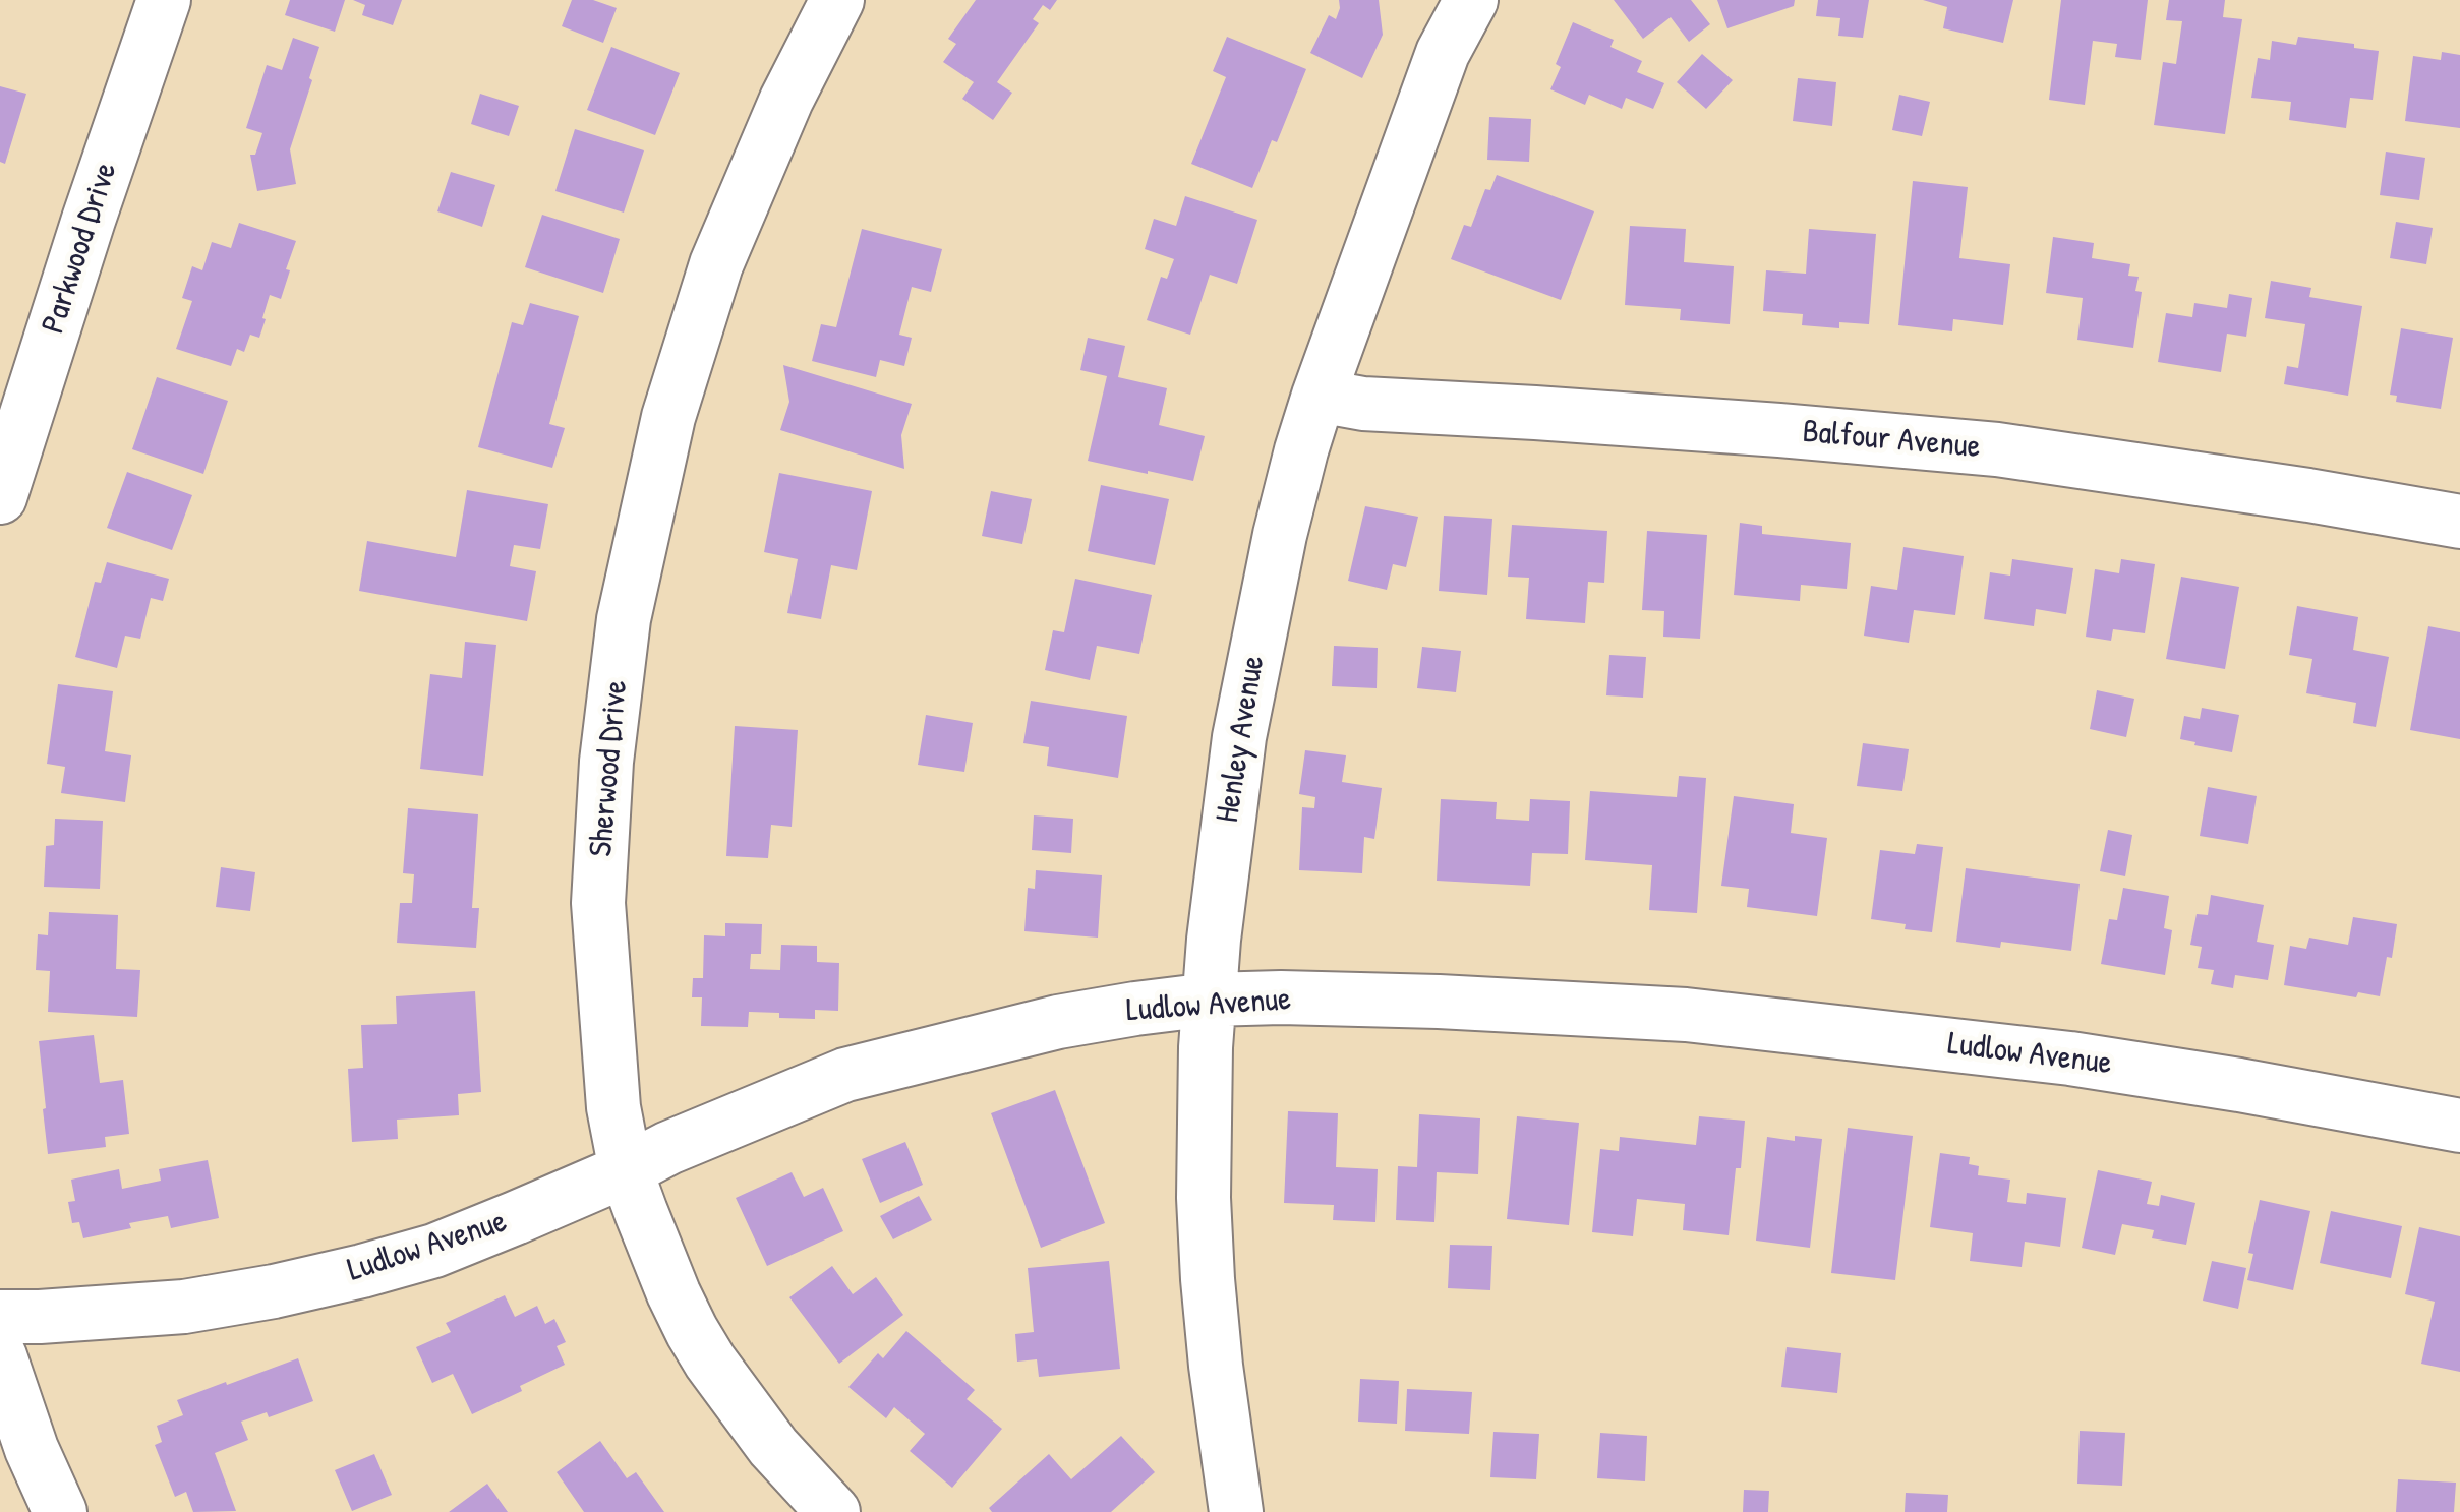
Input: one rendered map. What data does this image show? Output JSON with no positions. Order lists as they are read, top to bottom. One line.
{"streets":{"street":["Parkwood Drive","Balfour Avenue","Henley Avenue","Sherwood Drive","Ludlow Avenue"]},"crossings":[["Balfour Avenue","Henley Avenue"],["Henley Avenue","Ludlow Avenue"],["Sherwood Drive","Ludlow Avenue"]]}
